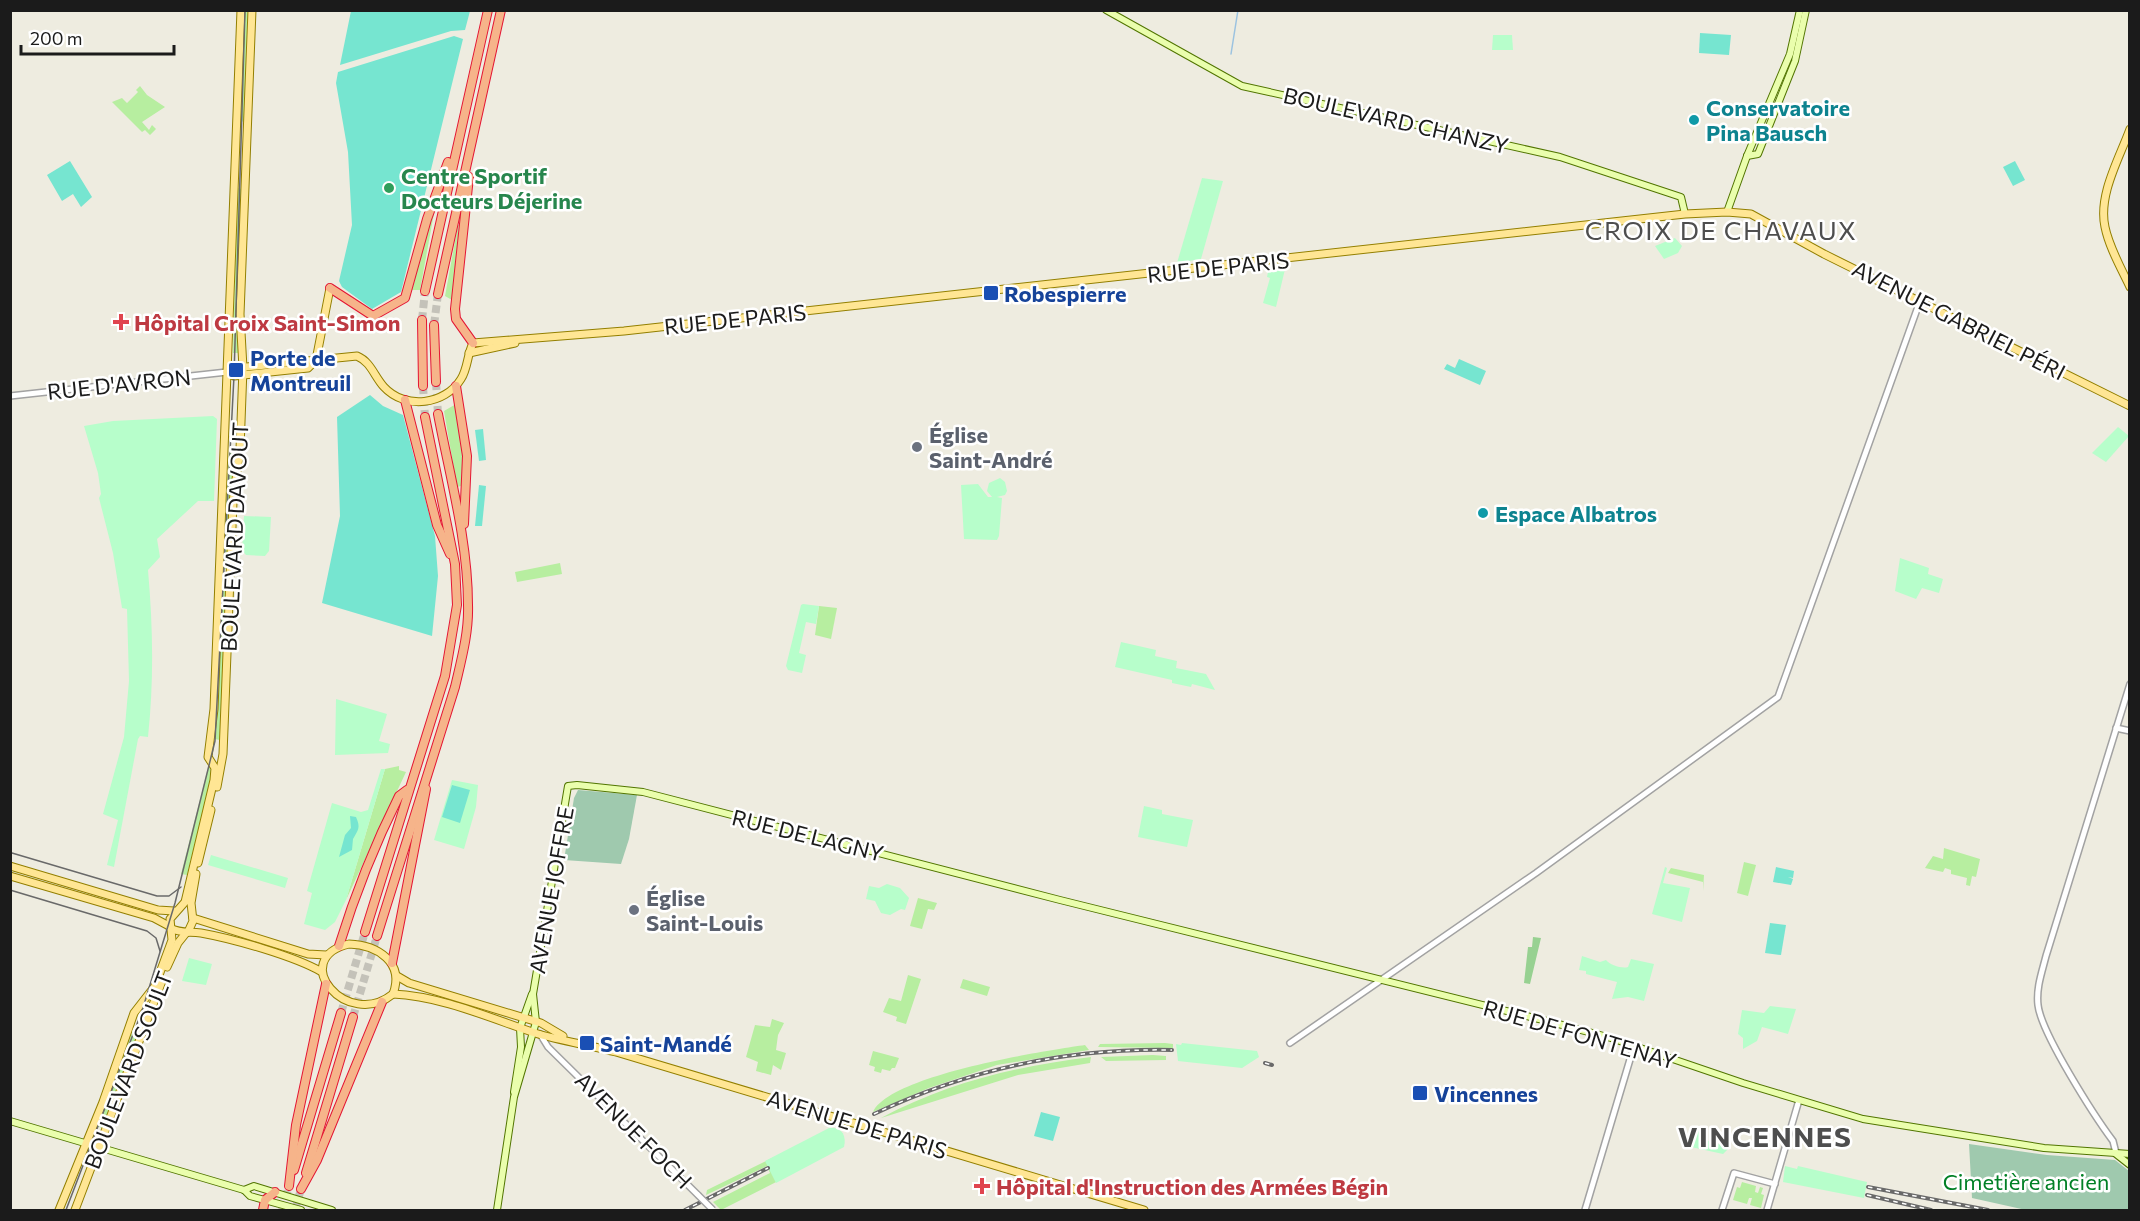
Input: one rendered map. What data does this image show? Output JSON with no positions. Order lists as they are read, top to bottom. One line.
{"streets":{"main road":["BOULEVARD CHANZY","RUE DE PARIS","AVENUE GABRIEL PÉRI","BOULEVARD DAVOUT","RUE DE LAGNY","AVENUE JOFFRE","RUE DE FONTENAY","BOULEVARD SOULT","AVENUE DE PARIS"],"street":["RUE D'AVRON","AVENUE FOCH"]},"crossings":[["BOULEVARD CHANZY","RUE DE PARIS"],["RUE DE PARIS","AVENUE GABRIEL PÉRI"],["RUE D'AVRON","BOULEVARD DAVOUT"],["BOULEVARD DAVOUT","BOULEVARD SOULT"],["RUE DE LAGNY","AVENUE JOFFRE"],["RUE DE LAGNY","RUE DE FONTENAY"],["AVENUE DE PARIS","AVENUE FOCH"]],"districts":["CROIX DE CHAVAUX","VINCENNES"],"parks":["Cimetière ancien"],"places":{"other":["Conservatoire Pina Bausch","Centre Sportif Docteurs Déjerine","Église Saint-André","Espace Albatros","Église Saint-Louis"],"transit":["Robespierre","Porte de Montreuil","Saint-Mandé","Vincennes"],"health":["Hôpital Croix Saint-Simon","Hôpital d'Instruction des Armées Bégin"]},"scale_bar":"200 m"}
